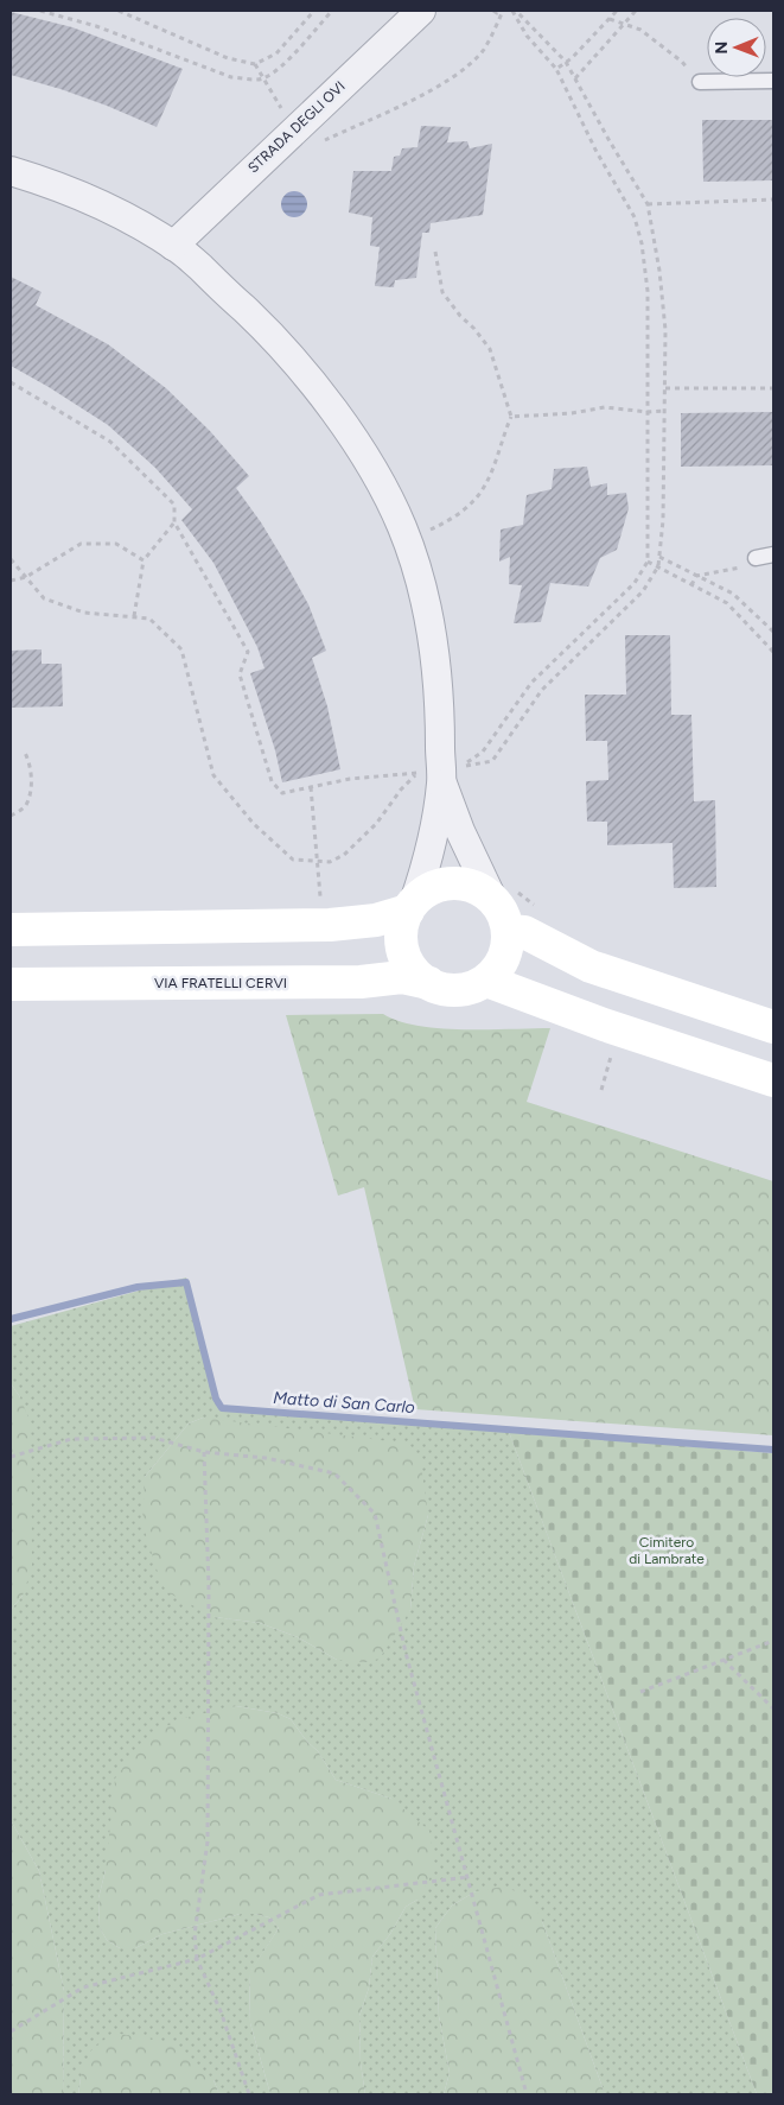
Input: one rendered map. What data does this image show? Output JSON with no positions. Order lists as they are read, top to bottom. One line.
{"streets":{"street":["STRADA DEGLI OVI","VIA FRATELLI CERVI"]},"water":["Matto di San Carlo"],"parks":["Cimitero di Lambrate"],"north":"left"}
